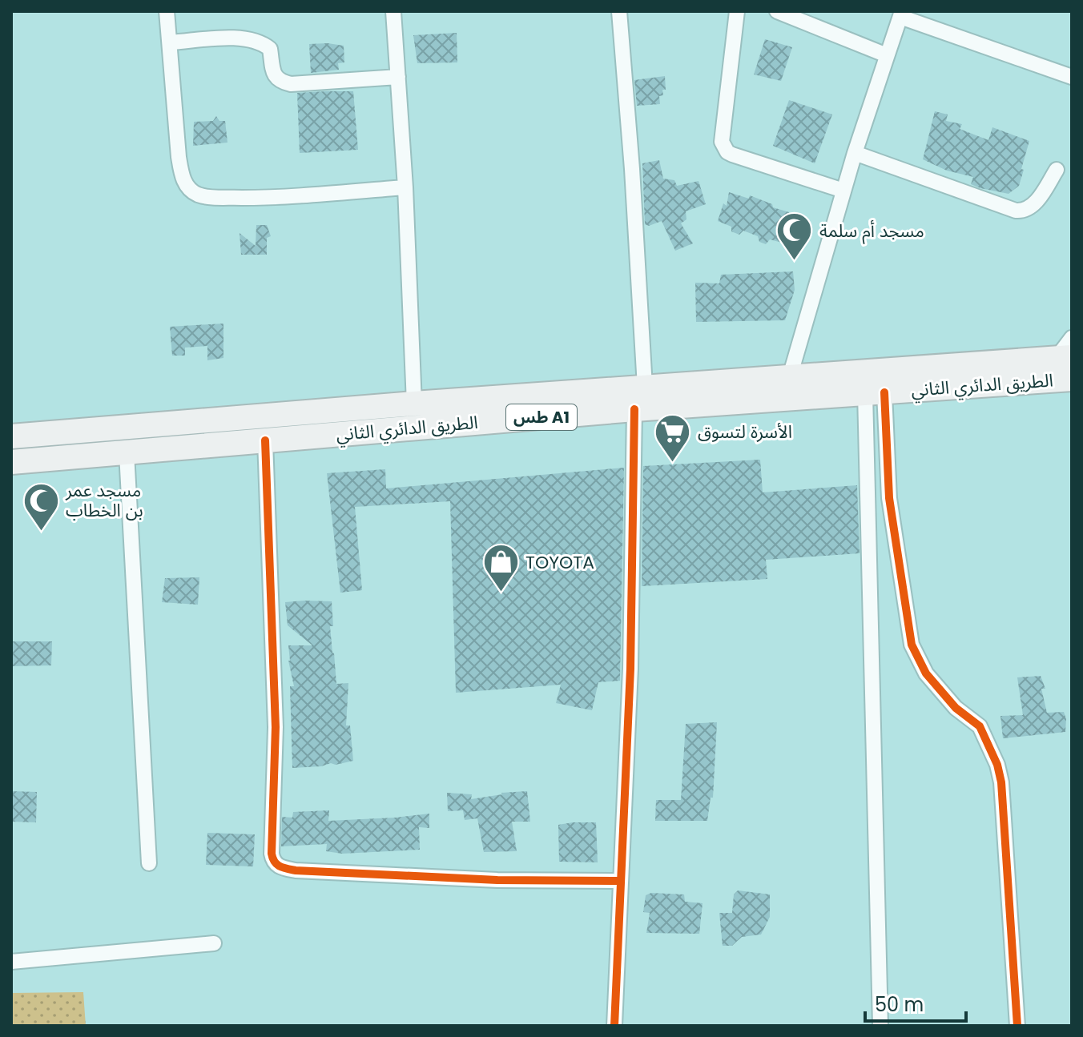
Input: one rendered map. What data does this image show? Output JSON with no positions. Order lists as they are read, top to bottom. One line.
{"streets":{"highway":["الطريق الدائري الثاني","طس A1"]},"places":{"mosque":["مسجد أم سلمة","مسجد عمر بن الخطاب"],"supermarket":["الأسرة لتسوق"],"shop":["TOYOTA"]},"scale_bar":"50 m"}
